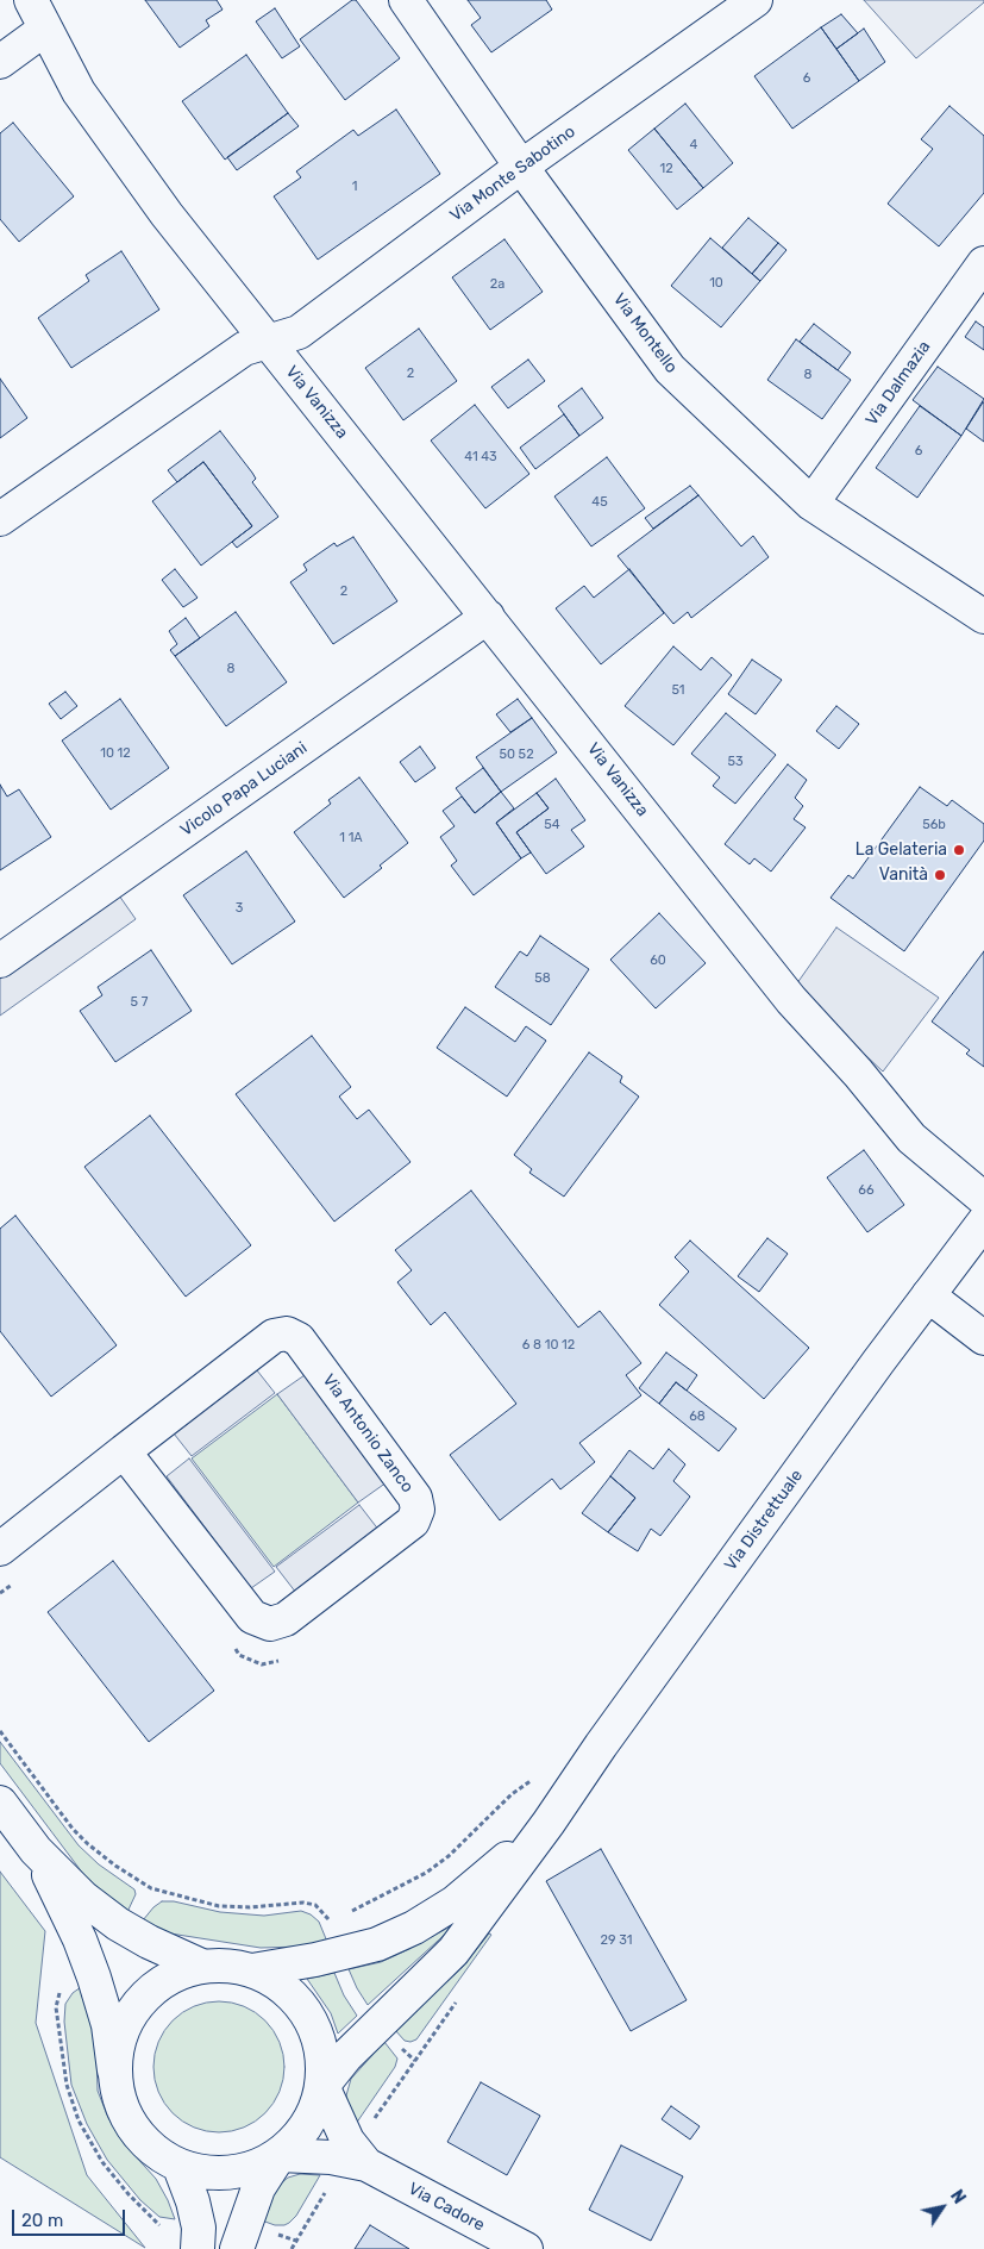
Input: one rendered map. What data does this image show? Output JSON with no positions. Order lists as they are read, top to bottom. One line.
{"streets":{"street":["Via Monte Sabotino","Via Montello","Via Dalmazia","Via Vanizza","Vicolo Papa Luciani","Via Antonio Zanco","Via Distrettuale","Via Cadore"]},"crossings":[["Via Monte Sabotino","Via Montello"],["Via Monte Sabotino","Via Vanizza"],["Via Montello","Via Dalmazia"],["Via Vanizza","Vicolo Papa Luciani"]],"places":["La Gelateria","Vanità"],"house_numbers":["6","4","12","1","10","2a","2","8","6","41 43","45","2","8","51","10 12","50 52","53","54","56b","1 1A","3","60","58","5 7","66","6 8 10 12","68","29 31"],"scale_bar":"20 m","north":"top right"}
